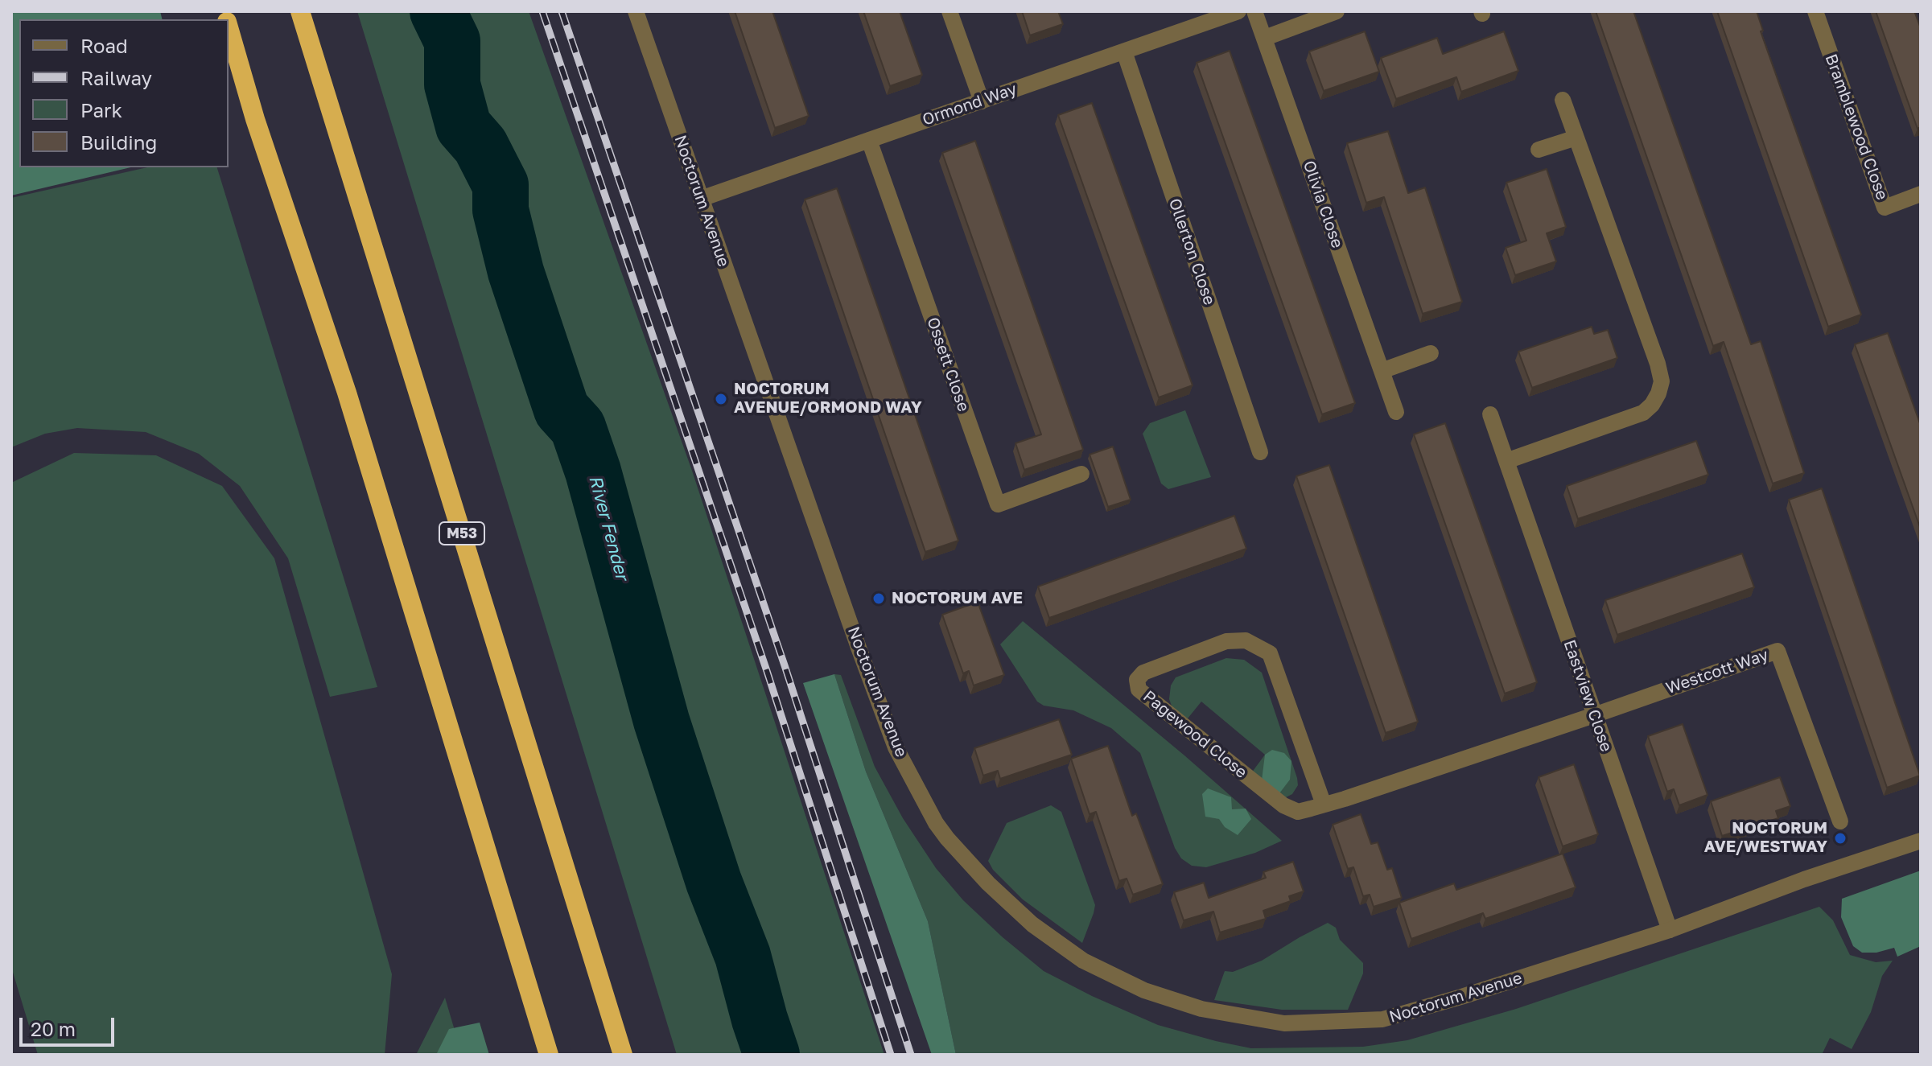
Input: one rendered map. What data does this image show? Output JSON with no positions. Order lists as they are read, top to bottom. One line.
{"streets":{"highway":["M53"],"street":["Ormond Way","Bramblewood Close","Noctorum Avenue","Olivia Close","Ollerton Close","Ossett Close","Westcott Way","Eastview Close","Pagewood Close"]},"crossings":[["Ormond Way","Noctorum Avenue"],["Ormond Way","Ollerton Close"],["Ormond Way","Ossett Close"],["Noctorum Avenue","Eastview Close"],["Westcott Way","Eastview Close"],["Westcott Way","Pagewood Close"],["Eastview Close","Pagewood Close"]],"water":["River Fender"],"places":["NOCTORUM AVENUE/ORMOND WAY","NOCTORUM AVE","NOCTORUM AVE/WESTWAY"],"legend":["Road","Railway","Park","Building"],"scale_bar":"20 m"}
